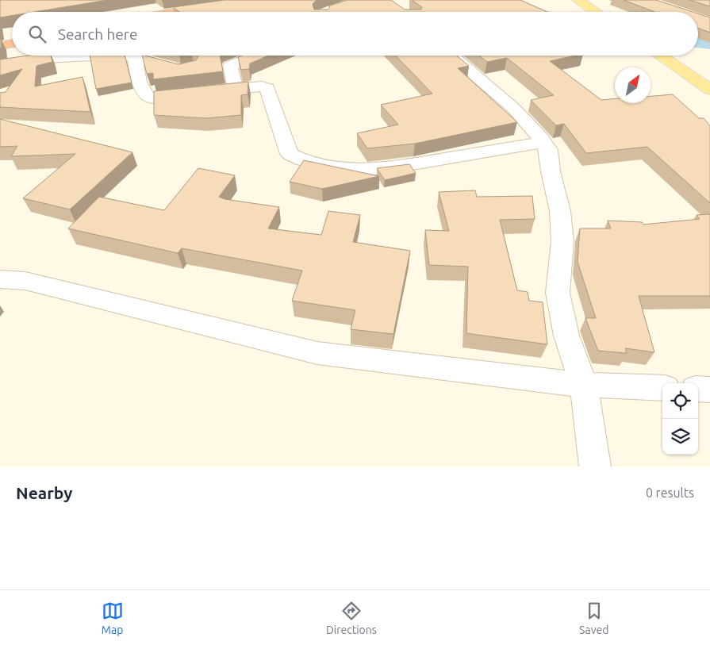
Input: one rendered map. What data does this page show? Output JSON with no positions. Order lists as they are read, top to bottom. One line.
{"north":"top right","page":{"search":"Search here","heading":["Nearby","0 results"],"nav":["Map","Directions","Saved"]}}
